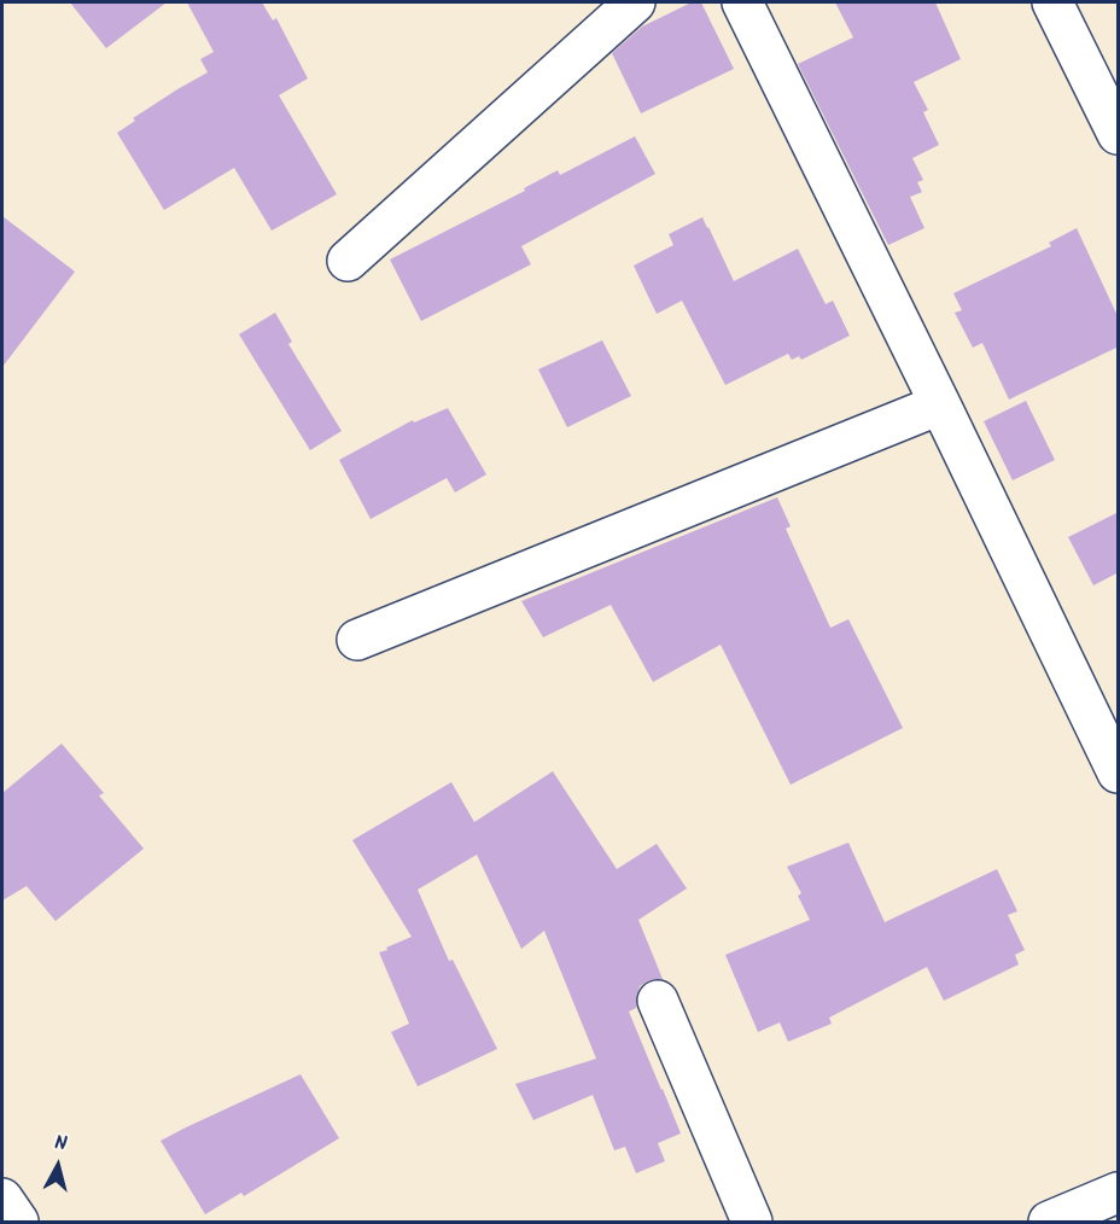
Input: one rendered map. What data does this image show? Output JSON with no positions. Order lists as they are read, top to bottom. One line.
{"north":"top"}
